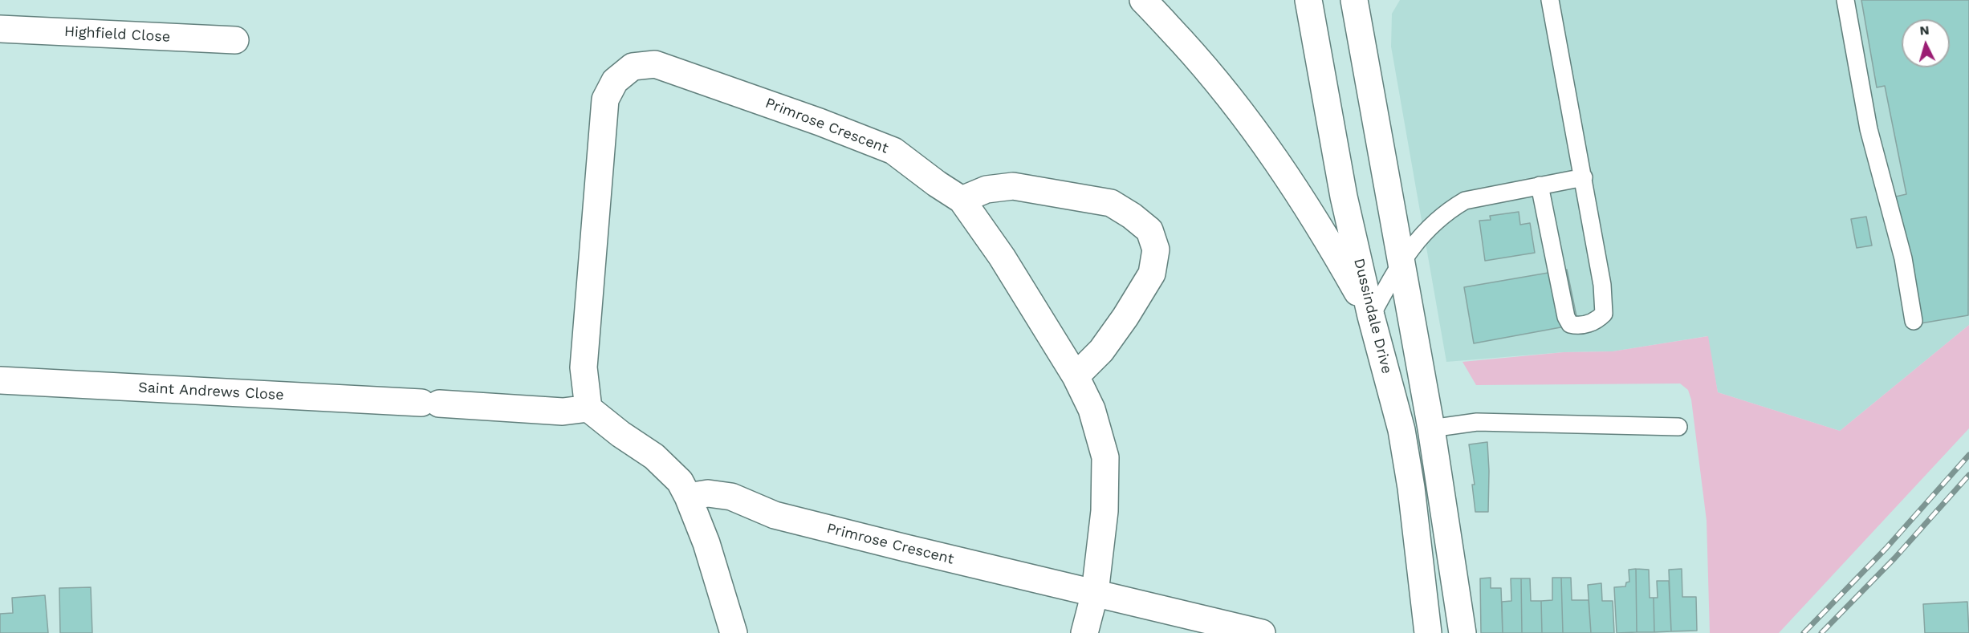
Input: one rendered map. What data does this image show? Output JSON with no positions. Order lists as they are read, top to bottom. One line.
{"streets":{"main road":["Highfield Close","Primrose Crescent","Dussindale Drive","Saint Andrews Close"]},"crossings":[["Primrose Crescent","Saint Andrews Close"]],"north":"top"}
